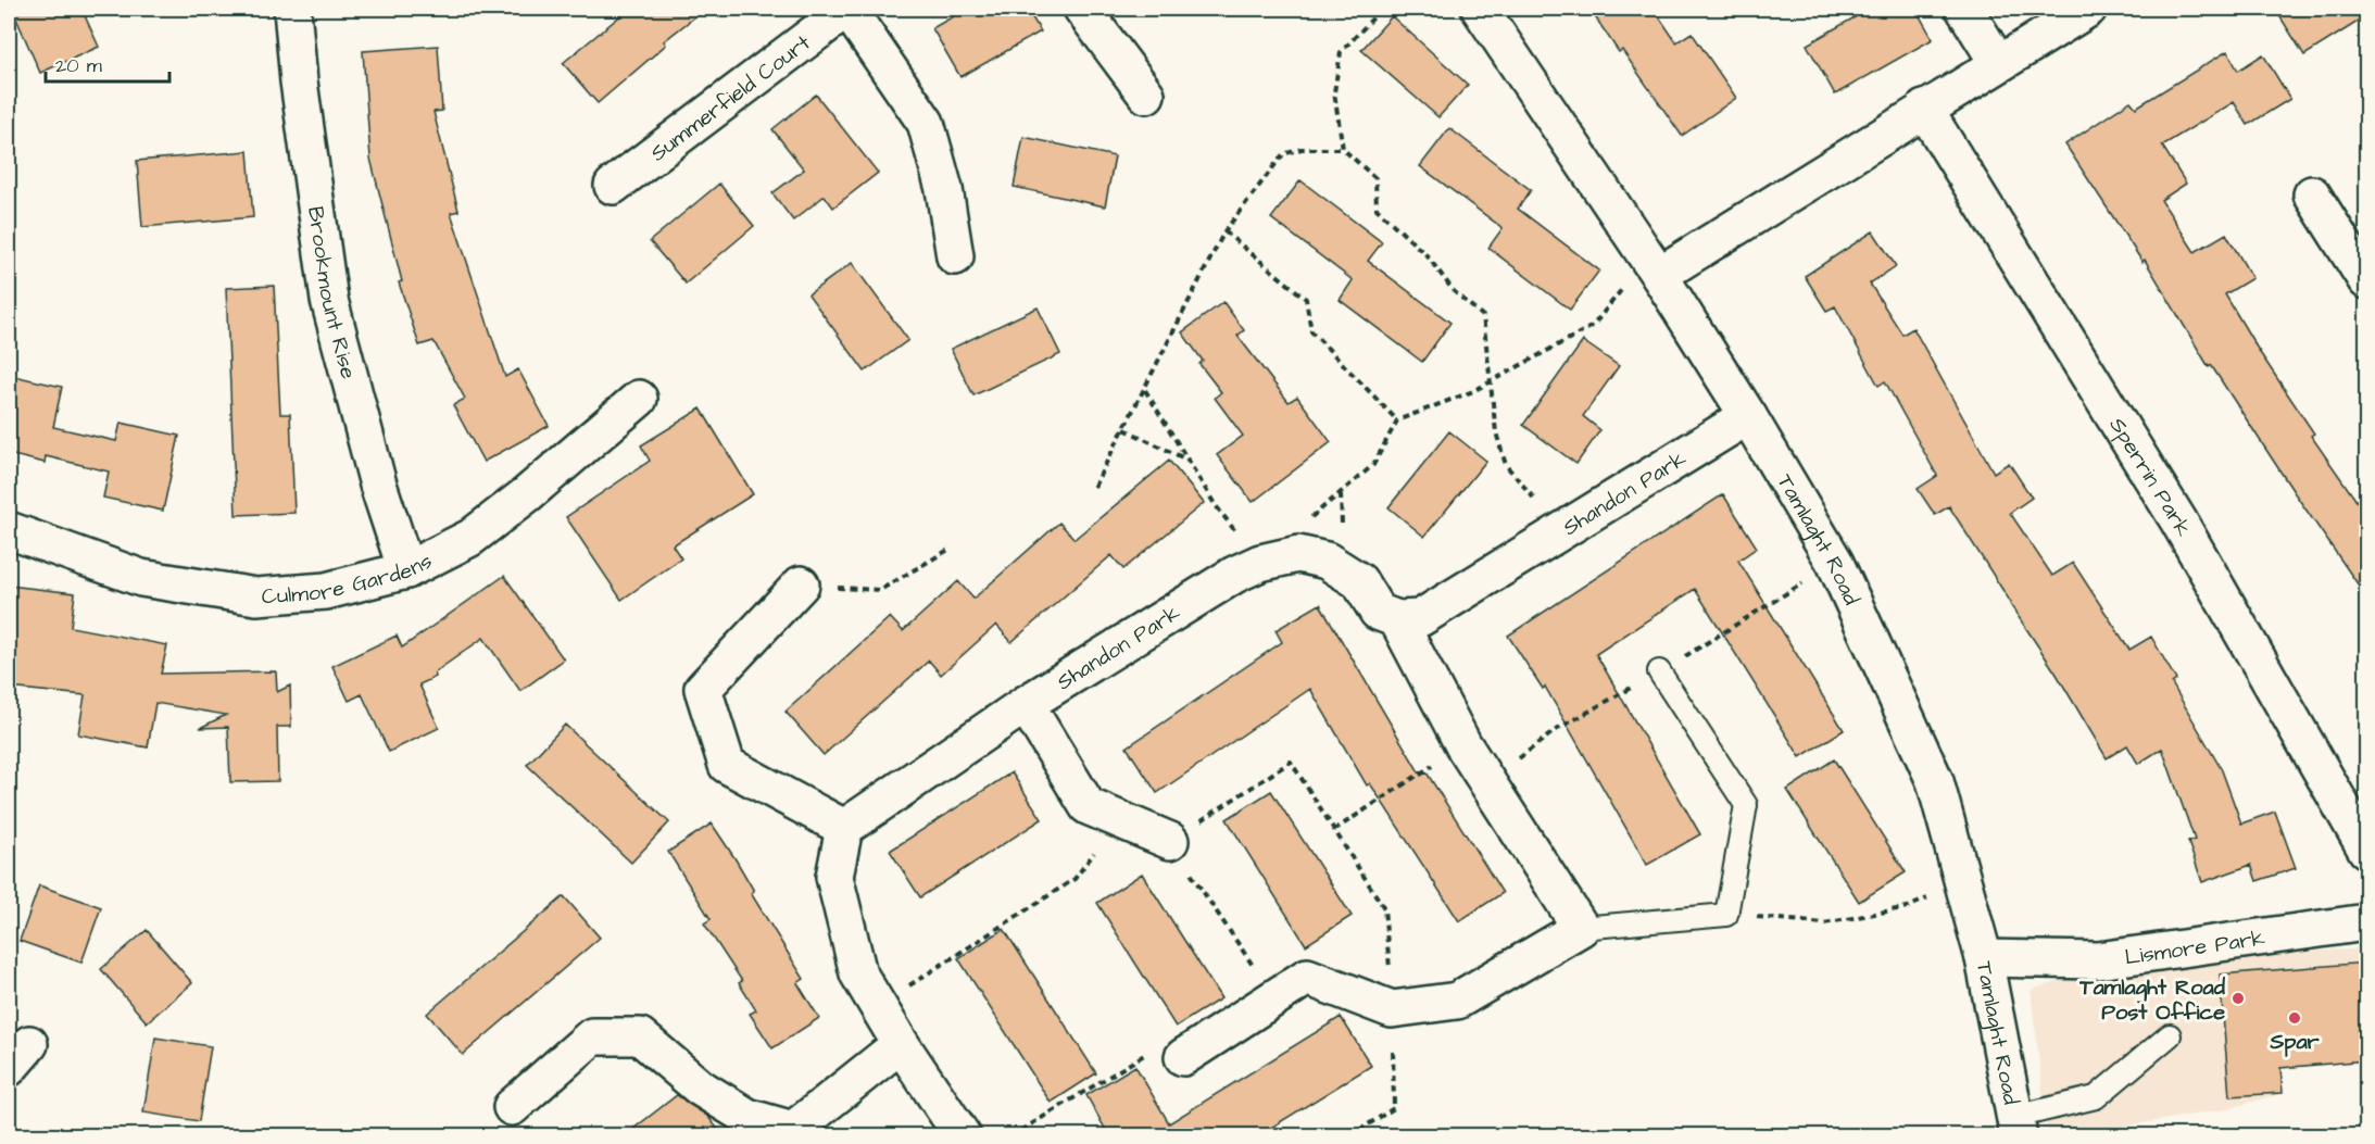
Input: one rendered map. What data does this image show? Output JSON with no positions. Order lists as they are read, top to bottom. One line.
{"streets":{"street":["Summerfield Court","Brookmount Rise","Sperrin Park","Shandon Park","Tamlaght Road","Culmore Gardens","Lismore Park"]},"crossings":[["Brookmount Rise","Culmore Gardens"],["Shandon Park","Tamlaght Road"],["Tamlaght Road","Lismore Park"]],"places":["Tamlaght Road Post Office","Spar"],"scale_bar":"20 m"}
